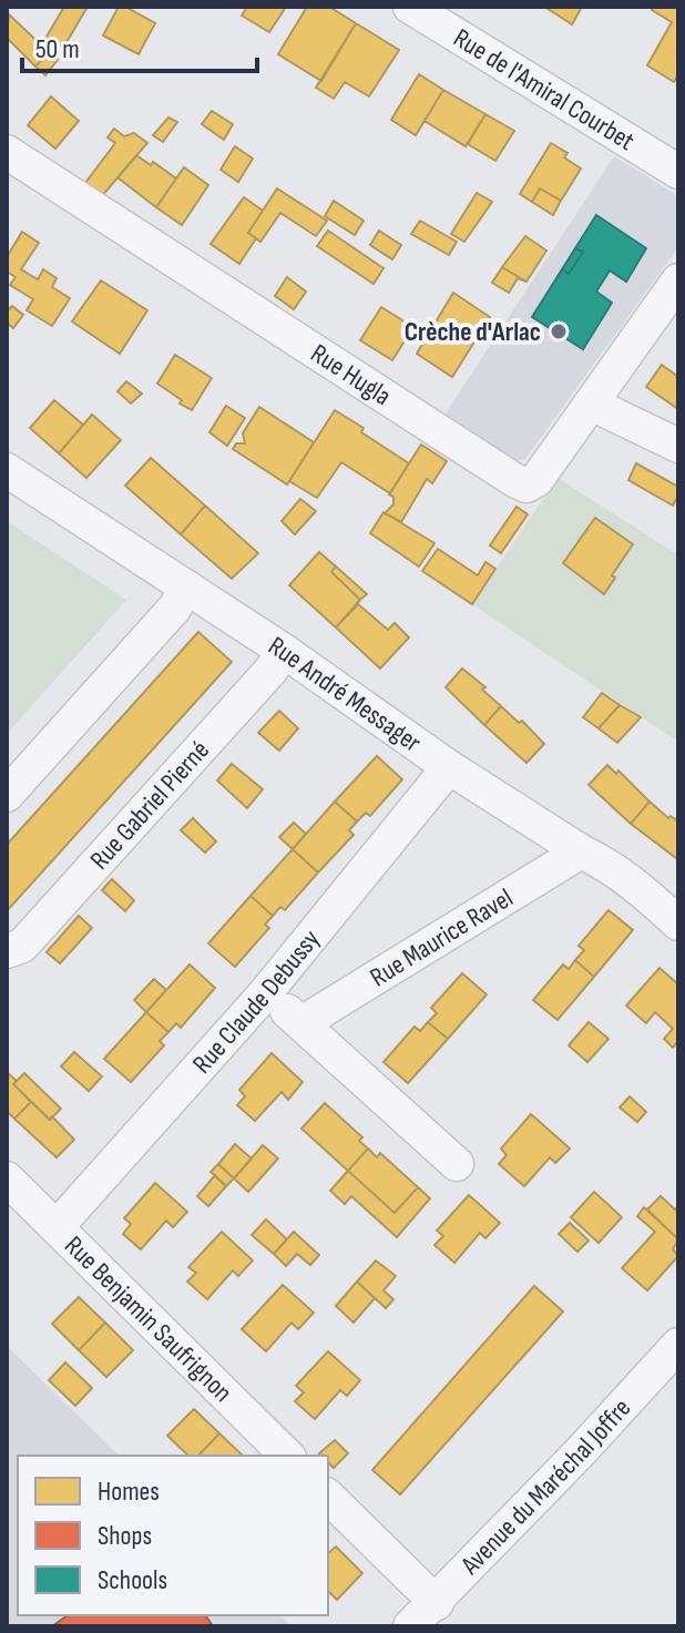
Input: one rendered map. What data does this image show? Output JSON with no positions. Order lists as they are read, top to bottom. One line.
{"streets":{"street":["Rue de l'Amiral Courbet","Rue Hugla","Rue André Messager","Rue Gabriel Pierné","Rue Maurice Ravel","Rue Claude Debussy","Rue Benjamin Saufrignon","Avenue du Maréchal Joffre"]},"crossings":[["Rue André Messager","Rue Gabriel Pierné"],["Rue André Messager","Rue Maurice Ravel"],["Rue André Messager","Rue Claude Debussy"],["Rue Claude Debussy","Rue Benjamin Saufrignon"]],"places":["Crèche d'Arlac"],"legend":["Homes","Shops","Schools"],"scale_bar":"50 m"}
